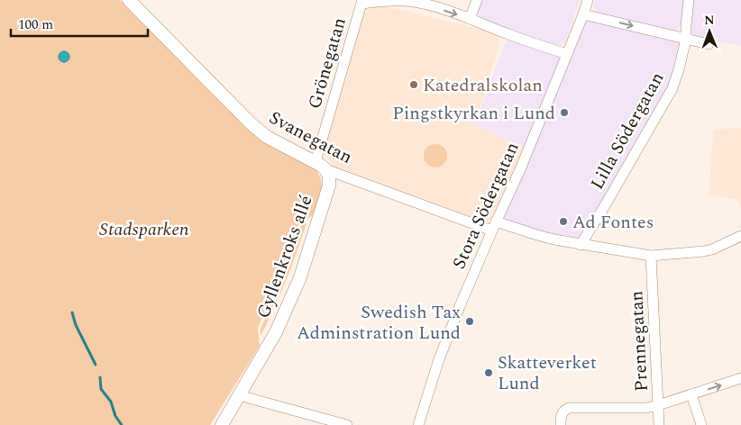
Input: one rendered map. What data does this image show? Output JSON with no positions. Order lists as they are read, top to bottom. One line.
{"streets":{"street":["Grönegatan","Lilla Södergatan","Svanegatan","Stora Södergatan","Gyllenkroks allé","Prennegatan"]},"crossings":[["Grönegatan","Svanegatan"],["Grönegatan","Gyllenkroks allé"],["Lilla Södergatan","Svanegatan"],["Svanegatan","Stora Södergatan"],["Svanegatan","Gyllenkroks allé"],["Svanegatan","Prennegatan"]],"parks":["Stadsparken"],"places":["Katedralskolan","Pingstkyrkan i Lund","Ad Fontes","Swedish Tax Adminstration Lund","Skatteverket Lund"],"scale_bar":"100 m","north":"top"}
